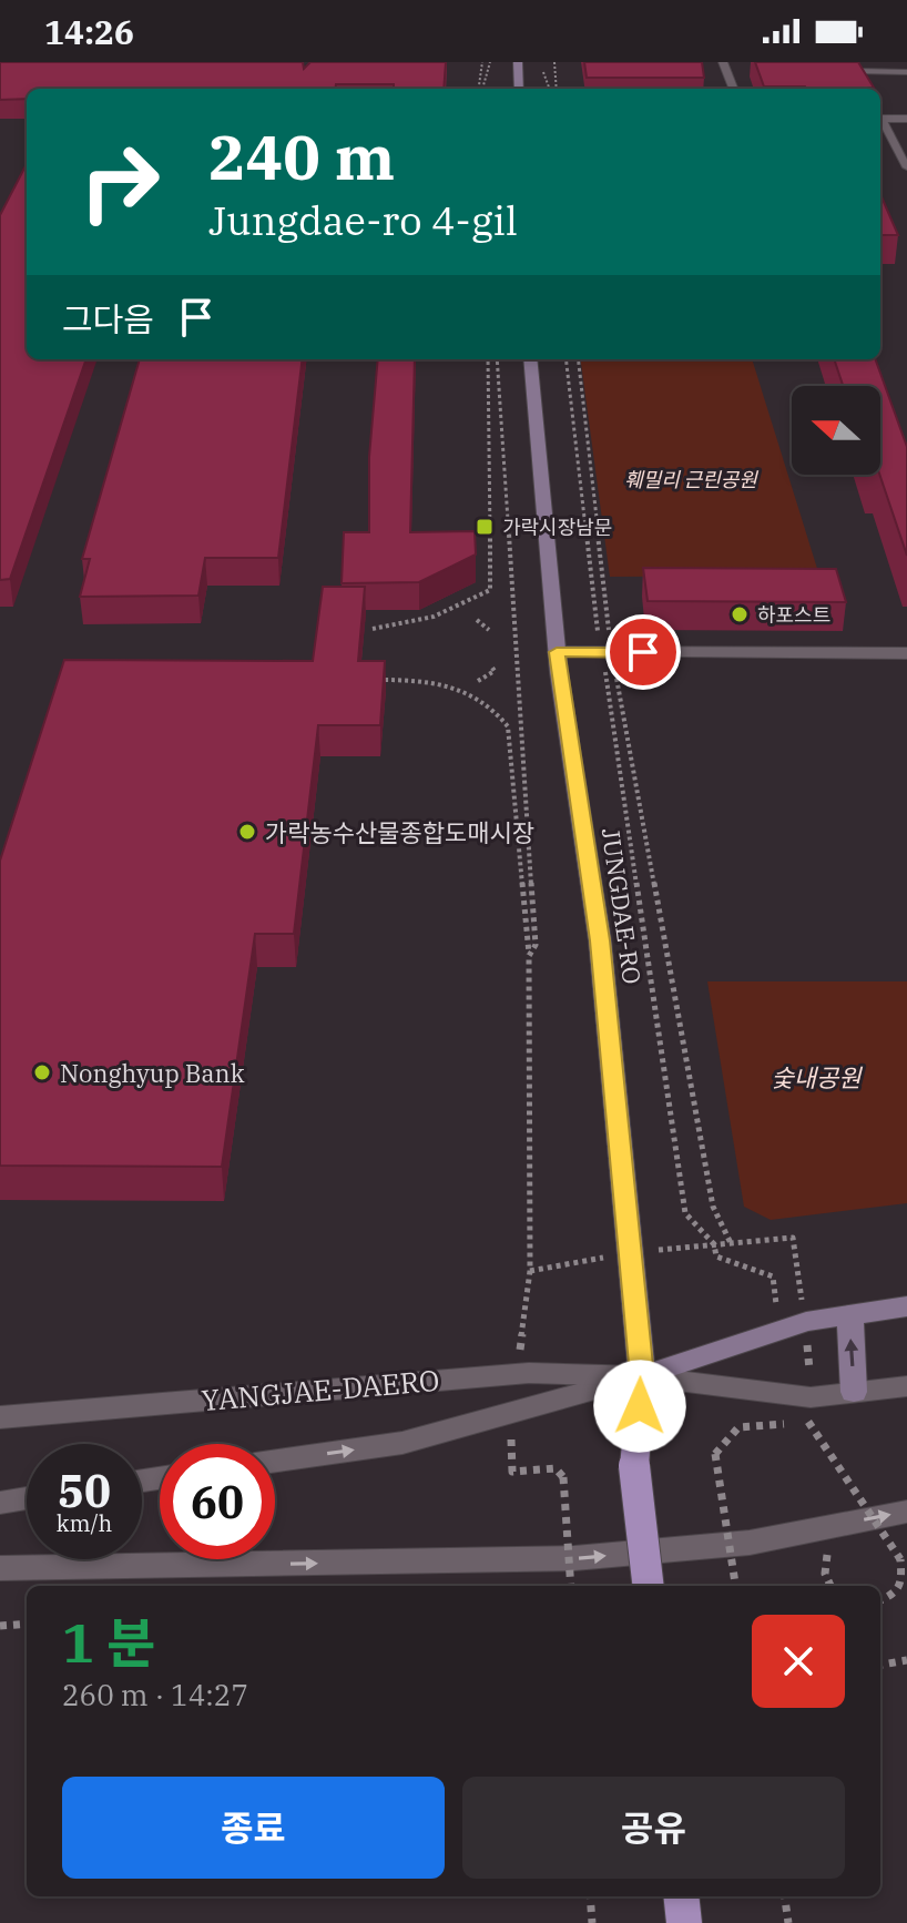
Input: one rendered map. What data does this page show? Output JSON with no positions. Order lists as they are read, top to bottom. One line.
{"streets":{"main road":["JUNGDAE-RO"],"street":["YANGJAE-DAERO"]},"crossings":[["JUNGDAE-RO","YANGJAE-DAERO"]],"parks":["훼밀리 근린공원","숯내공원"],"places":{"transit":["가락시장남문"],"other":["하포스트","가락농수산물종합도매시장","Nonghyup Bank"]},"north":"left","page":{"status":"14:26","turn":["240 m","Jungdae-ro 4-gil"],"then":"그다음","speed":"50 km/h","limit":"60","heading":["1 분","260 m · 14:27"],"buttons":["종료","공유"]}}
